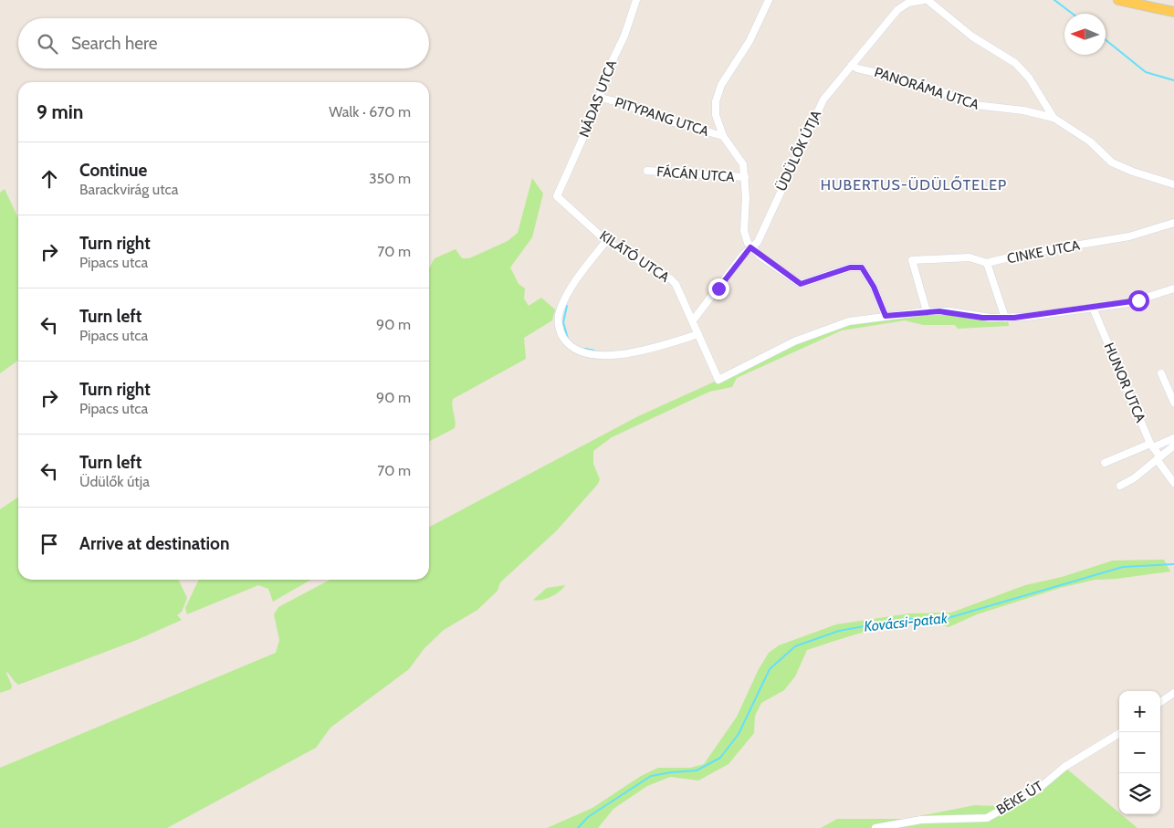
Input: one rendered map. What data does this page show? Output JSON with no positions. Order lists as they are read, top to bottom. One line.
{"streets":{"street":["PANORÁMA UTCA","NÁDAS UTCA","PITYPANG UTCA","ÜDÜLŐK ÚTJA","FÁCÁN UTCA","CINKE UTCA","KILÁTÓ UTCA","HUNOR UTCA","BÉKE ÚT"]},"crossings":[["PANORÁMA UTCA","ÜDÜLŐK ÚTJA"],["NÁDAS UTCA","PITYPANG UTCA"],["NÁDAS UTCA","KILÁTÓ UTCA"],["ÜDÜLŐK ÚTJA","KILÁTÓ UTCA"]],"districts":["HUBERTUS-ÜDÜLŐTELEP"],"water":["Kovácsi-patak"],"north":"left","page":{"search":"Search here","heading":["9 min","Walk · 670 m"],"list":[["Continue","Barackvirág utca","350 m"],["Turn right","Pipacs utca","70 m"],["Turn left","Pipacs utca","90 m"],["Turn right","Pipacs utca","90 m"],["Turn left","Üdülők útja","70 m"],"Arrive at destination"],"map_buttons":["+","−"]}}
